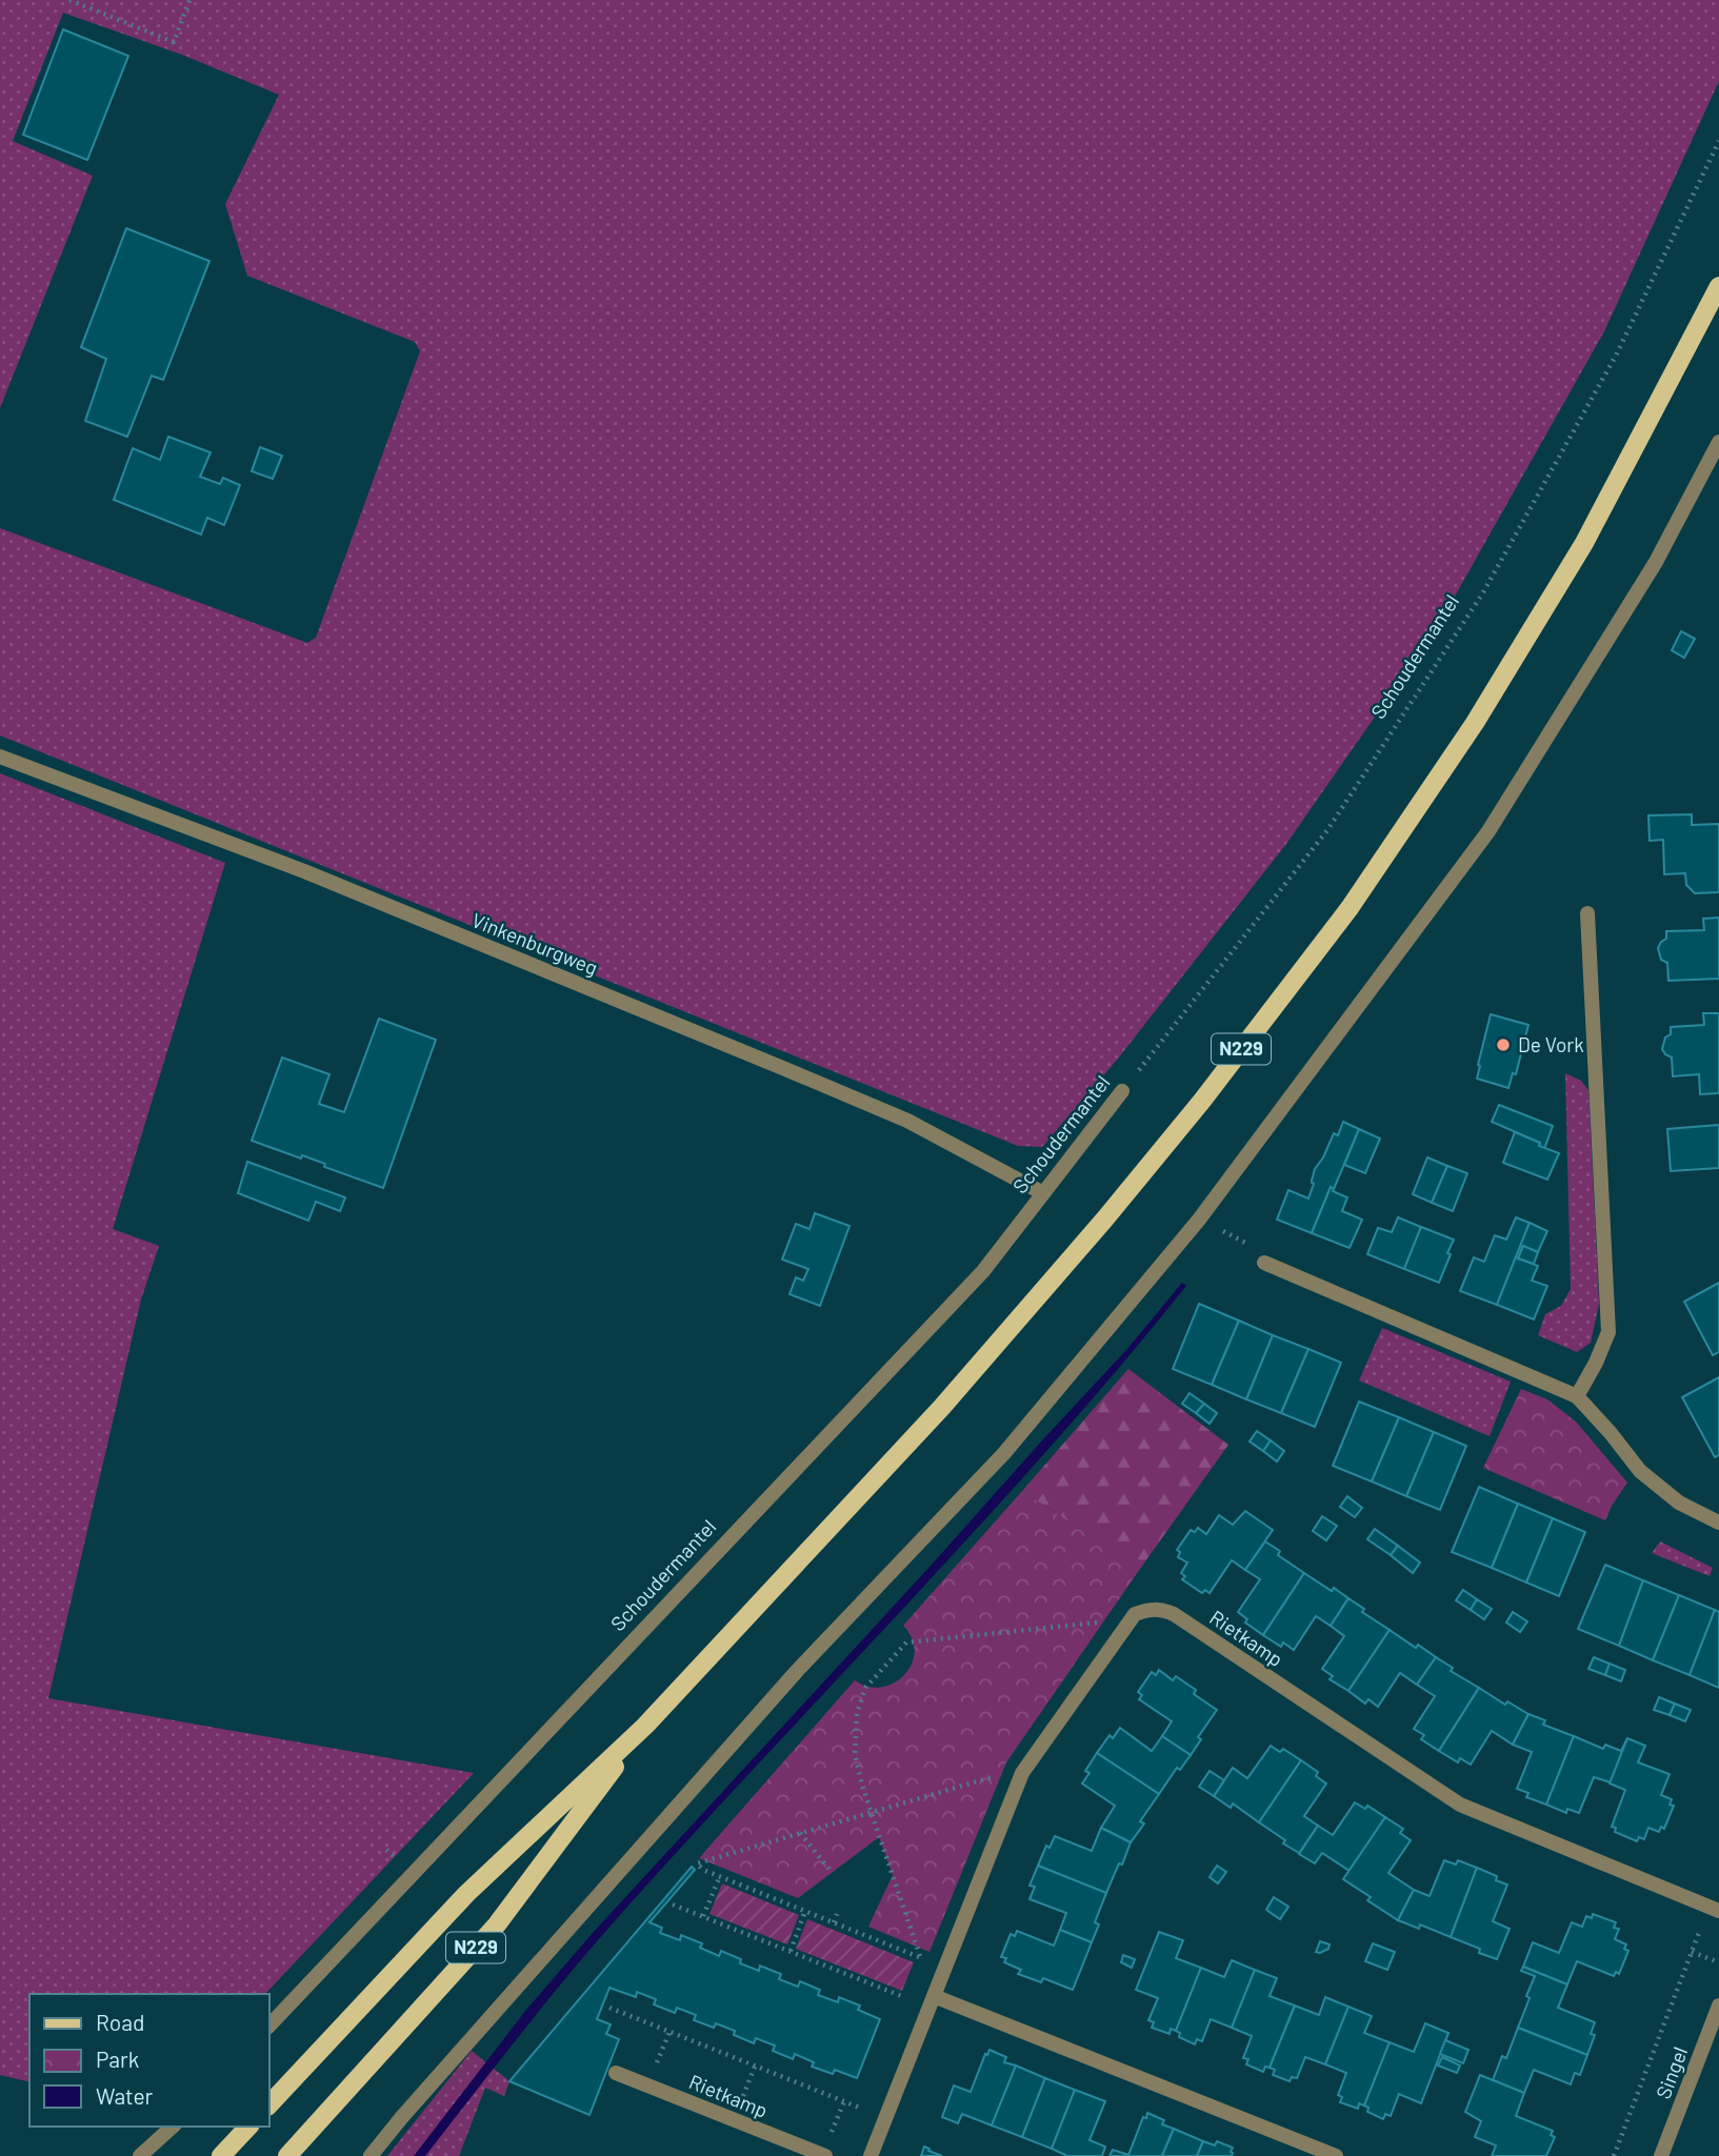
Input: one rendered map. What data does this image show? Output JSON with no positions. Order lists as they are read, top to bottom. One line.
{"streets":{"main road":["N229"],"street":["Schoudermantel","Vinkenburgweg","Rietkamp","Singel"]},"crossings":[["Schoudermantel","Vinkenburgweg"]],"places":["De Vork"],"legend":["Road","Park","Water"]}
